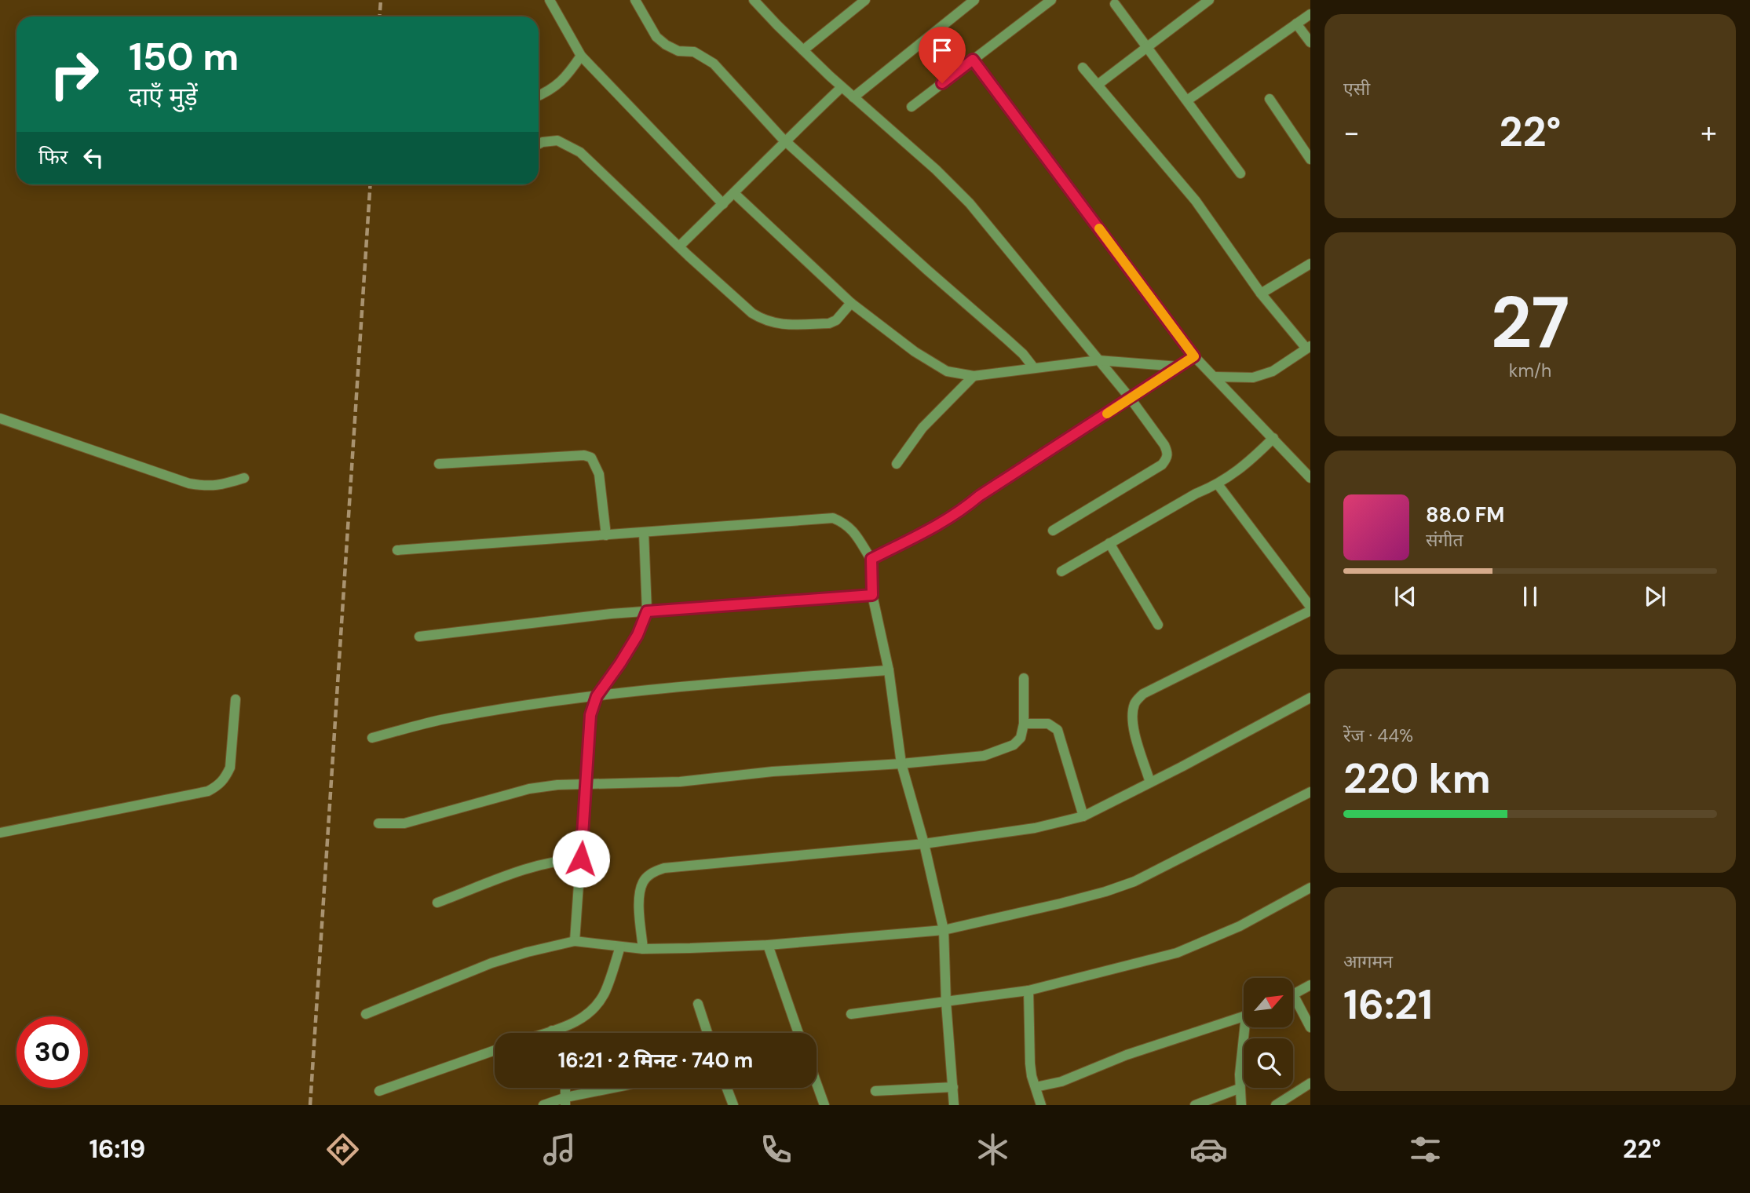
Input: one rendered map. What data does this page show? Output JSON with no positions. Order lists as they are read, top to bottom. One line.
{"north":"top right","page":{"tile":["एसी",["27","km/h"],["रेंज · 44%","220 km"],["आगमन","16:21"]],"turn":["150 m","दाएँ मुड़ें"],"heat":["−","22°","+"],"then":"फिर","song":["88.0 FM","संगीत"],"limit":"30","trip":"16:21 · 2 मिनट · 740 m","tabs":["16:19","22°"]}}
